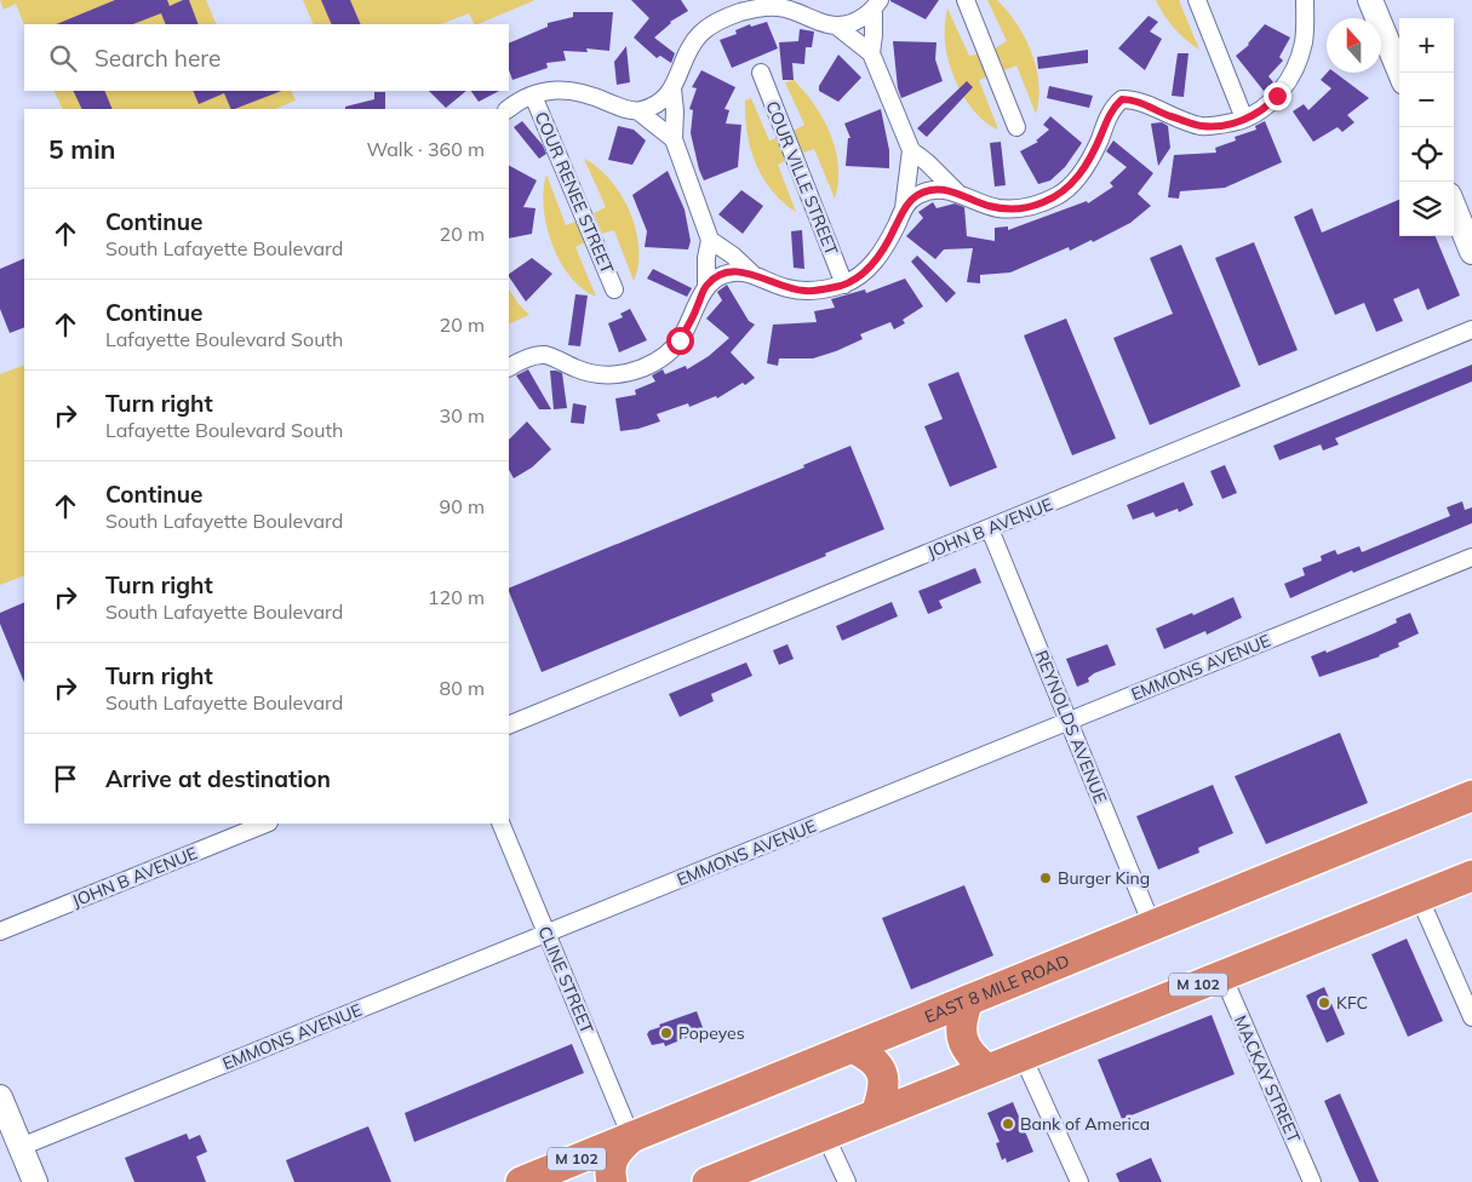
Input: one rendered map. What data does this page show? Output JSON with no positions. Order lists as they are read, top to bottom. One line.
{"streets":{"highway":["M 102","EAST 8 MILE ROAD"],"street":["COUR VILLE STREET","COUR RENEE STREET","JOHN B AVENUE","EMMONS AVENUE","REYNOLDS AVENUE","CLINE STREET","MACKAY STREET"]},"crossings":[["JOHN B AVENUE","REYNOLDS AVENUE"],["EMMONS AVENUE","REYNOLDS AVENUE"],["EMMONS AVENUE","CLINE STREET"],["REYNOLDS AVENUE","EAST 8 MILE ROAD"],["CLINE STREET","EAST 8 MILE ROAD"],["M 102","MACKAY STREET"]],"places":["Burger King","KFC","Popeyes","Bank of America"],"north":"top","page":{"map_buttons":["+","−"],"search":"Search here","heading":["5 min","Walk · 360 m"],"list":[["Continue","South Lafayette Boulevard","20 m"],["Continue","Lafayette Boulevard South","20 m"],["Turn right","Lafayette Boulevard South","30 m"],["Continue","South Lafayette Boulevard","90 m"],["Turn right","South Lafayette Boulevard","120 m"],["Turn right","South Lafayette Boulevard","80 m"],"Arrive at destination"]}}
